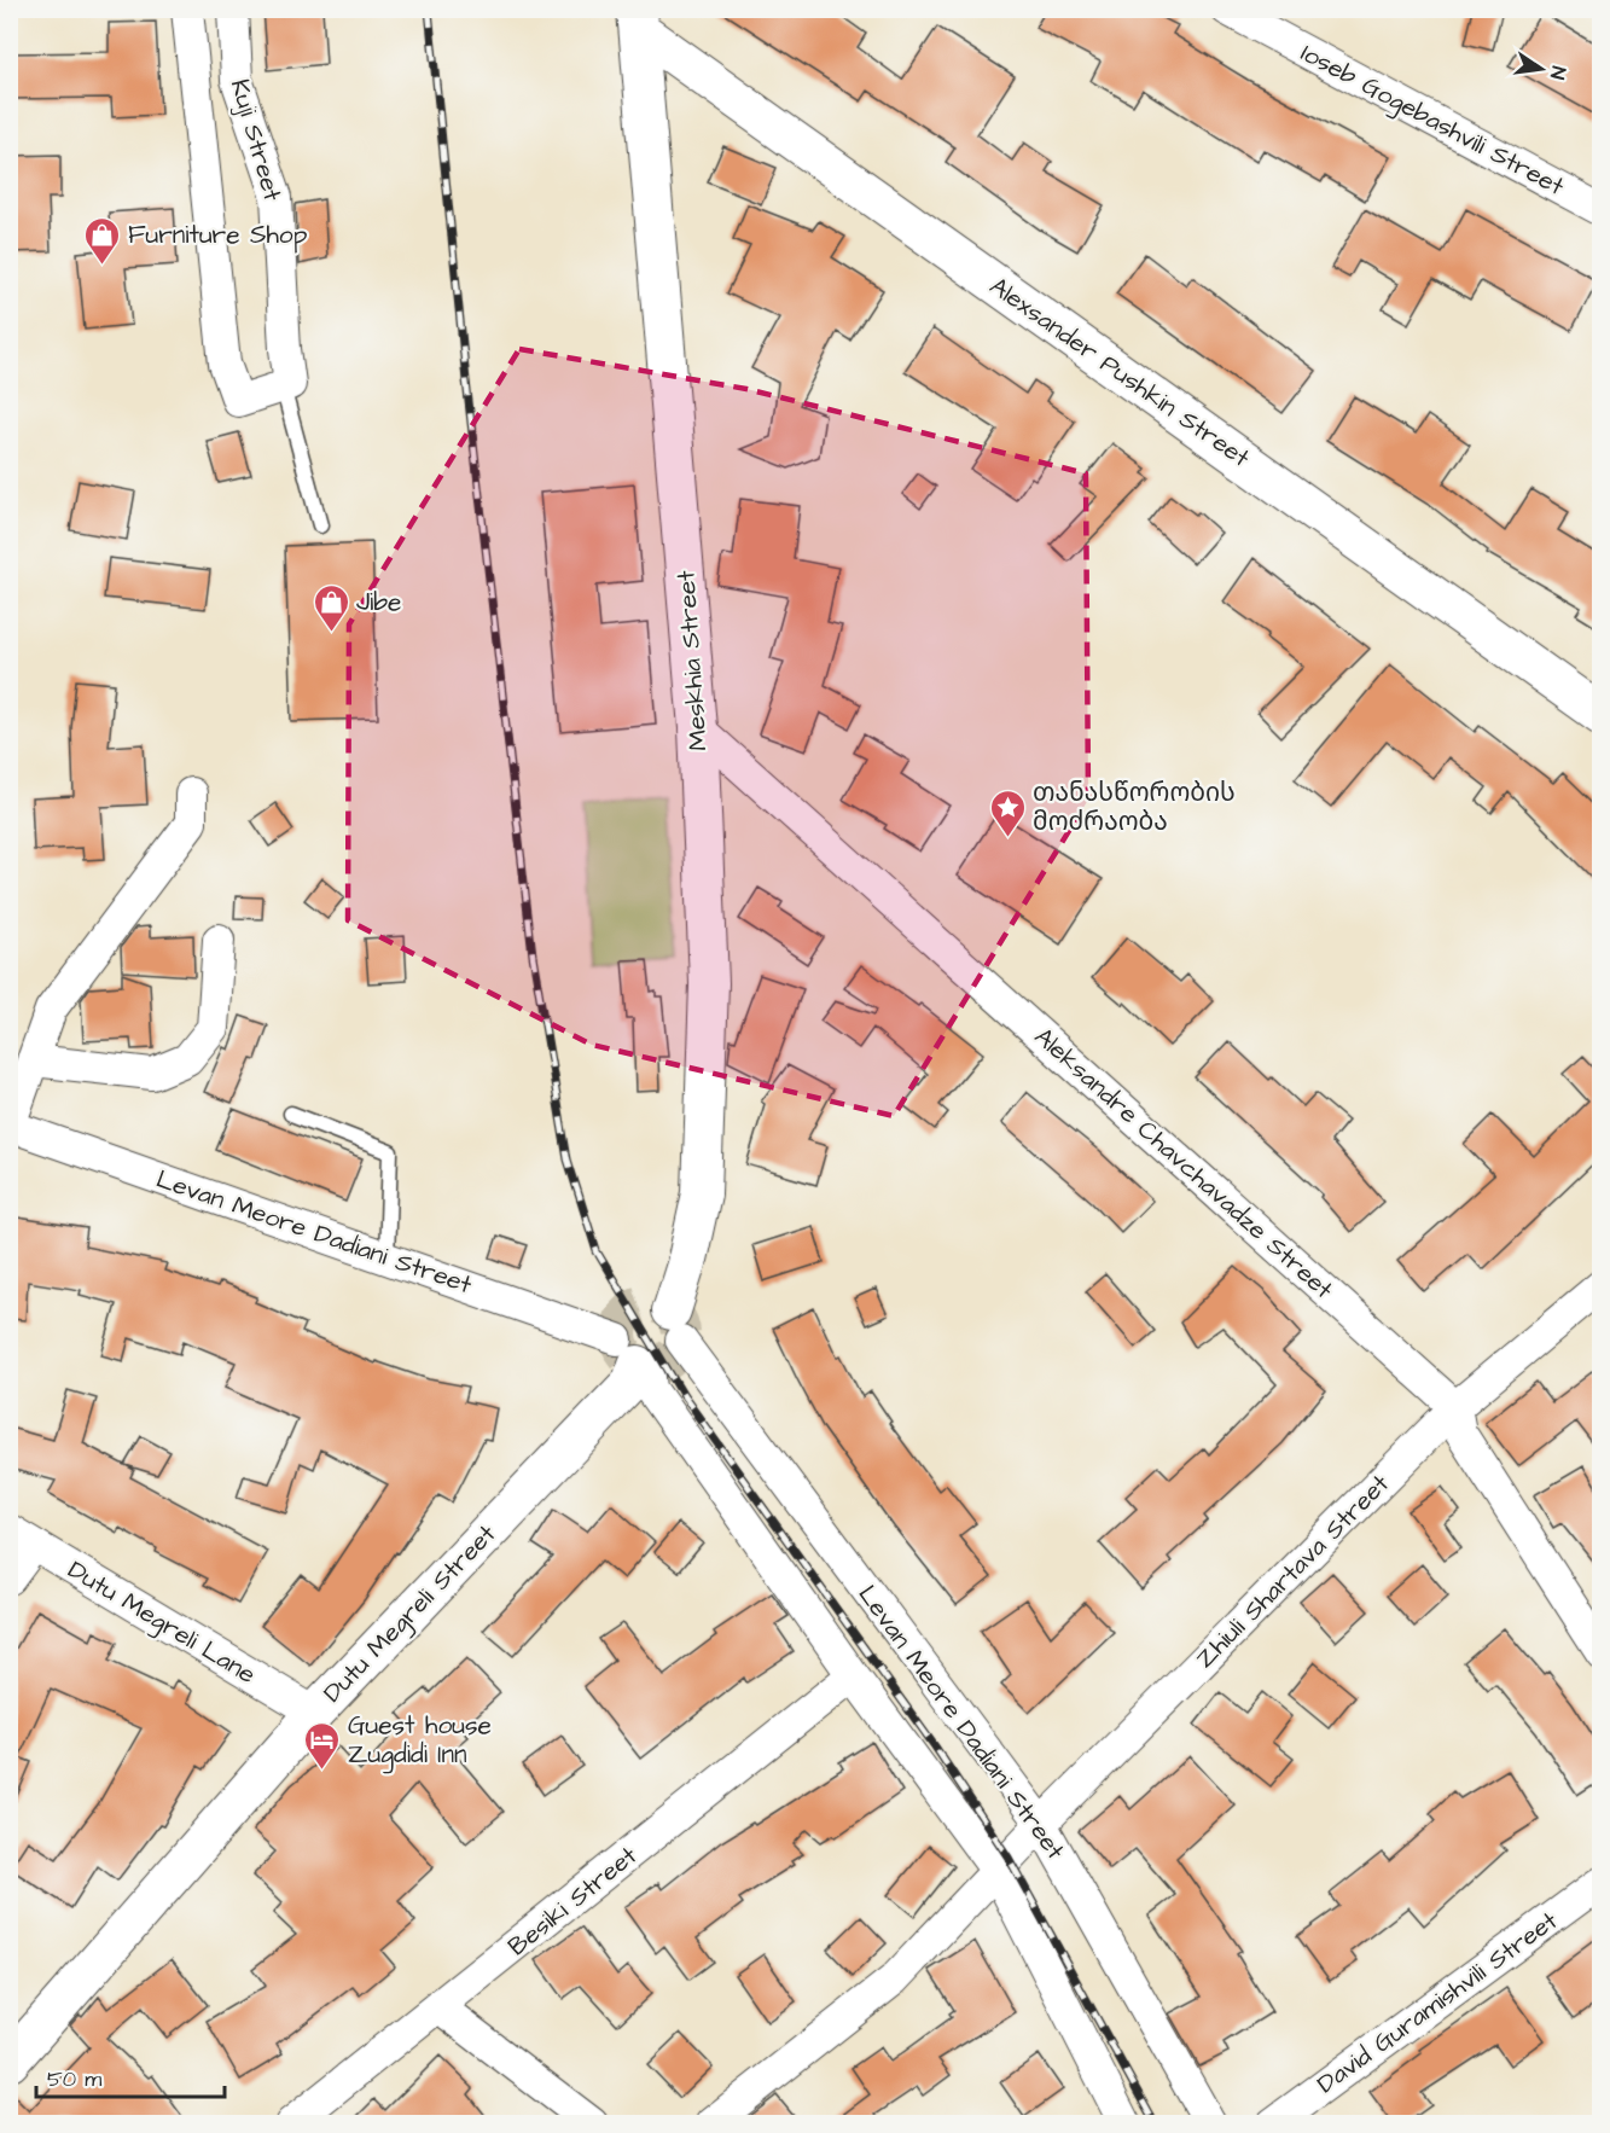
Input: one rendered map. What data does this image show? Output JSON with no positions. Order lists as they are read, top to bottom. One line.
{"streets":{"street":["Ioseb Gogebashvili Street","Kuji Street","Alexsander Pushkin Street","Meskhia Street","Aleksandre Chavchavadze Street","Levan Meore Dadiani Street","Zhiuli Shartava Street","Dutu Megreli Street","Dutu Megreli Lane","Besiki Street","David Guramishvili Street"]},"crossings":[["Alexsander Pushkin Street","Meskhia Street"],["Meskhia Street","Aleksandre Chavchavadze Street"],["Meskhia Street","Levan Meore Dadiani Street"],["Aleksandre Chavchavadze Street","Zhiuli Shartava Street"],["Levan Meore Dadiani Street","Zhiuli Shartava Street"],["Levan Meore Dadiani Street","Dutu Megreli Street"],["Dutu Megreli Street","Dutu Megreli Lane"]],"places":{"shop":["Furniture Shop","Jibe"],"place":["თანასწორობის მოძრაობა"],"hotel":["Guest house Zugdidi Inn"]},"scale_bar":"50 m","north":"right"}
